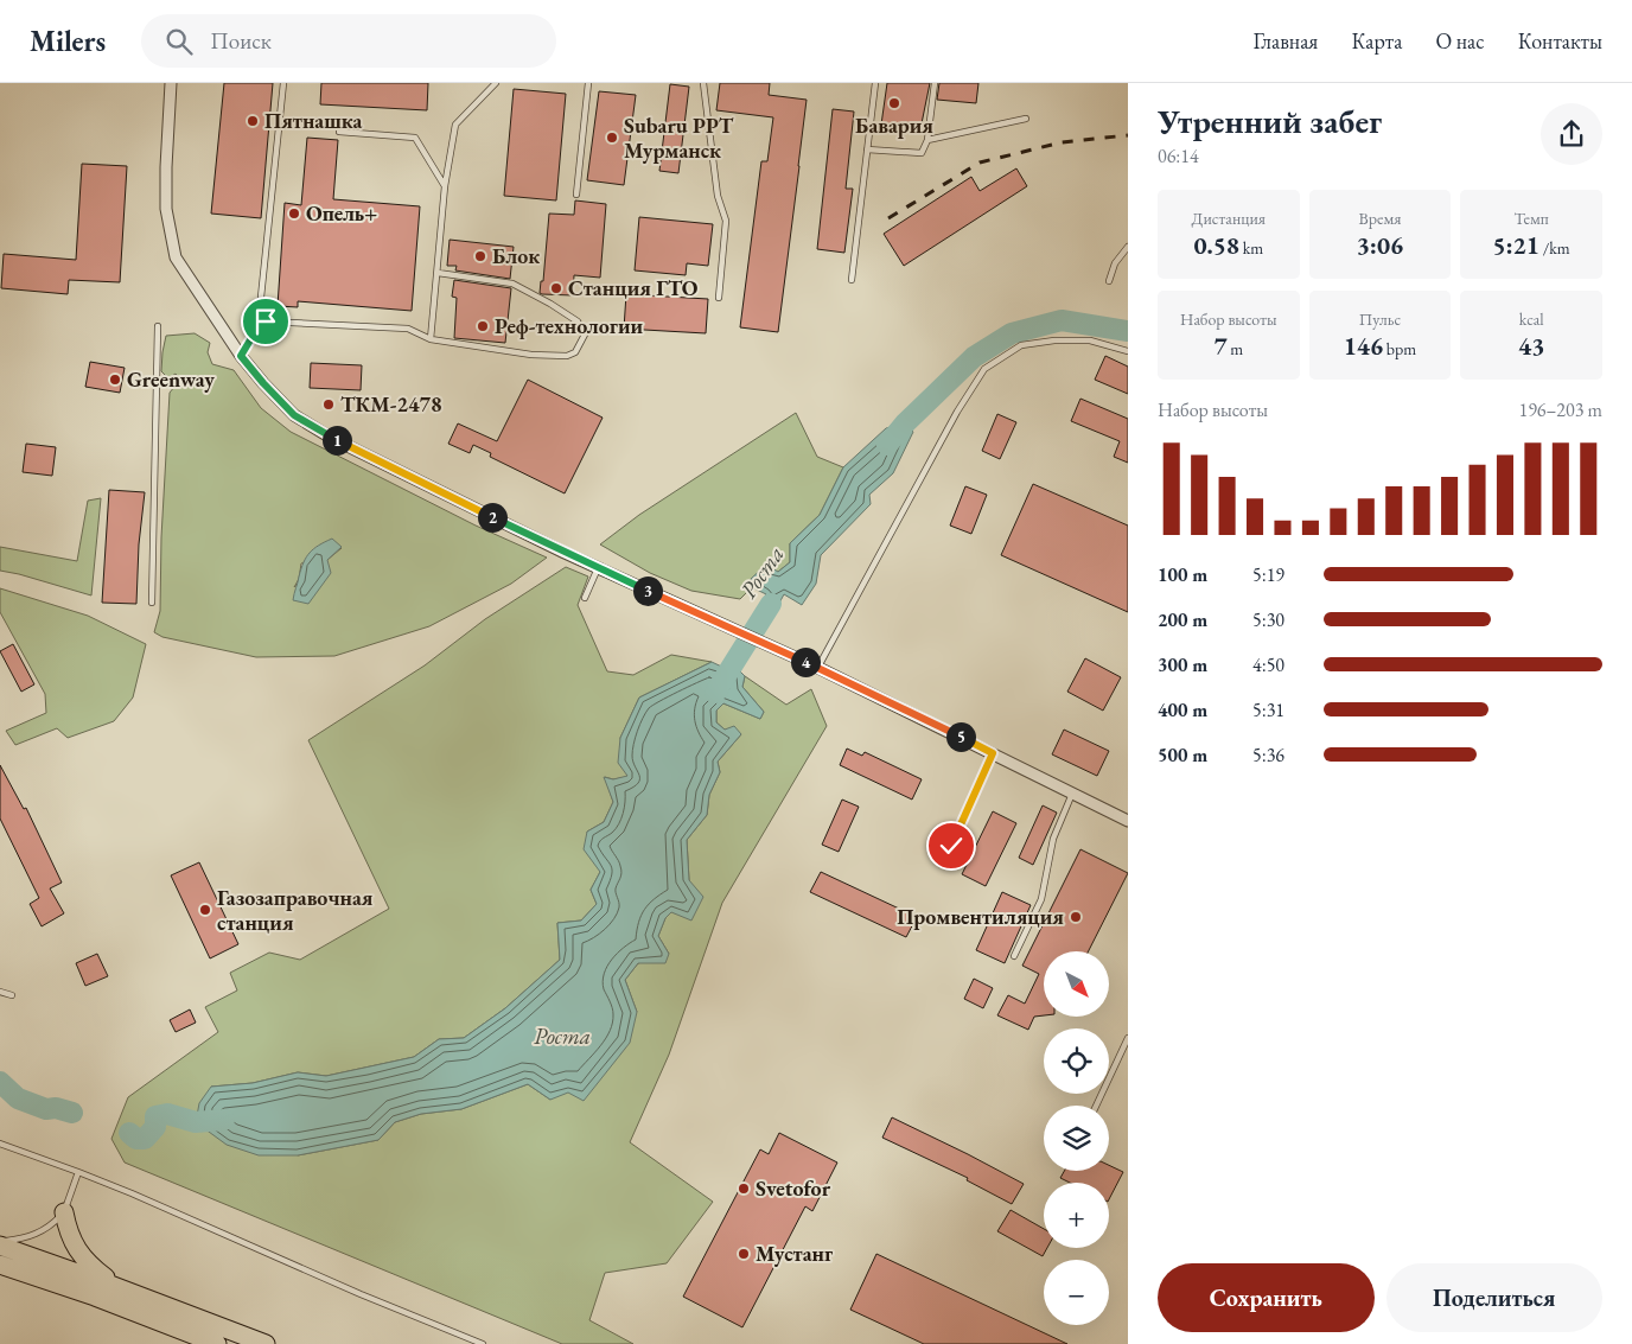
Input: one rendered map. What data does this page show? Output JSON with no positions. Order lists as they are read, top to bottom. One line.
{"water":["Роста"],"places":["Бавария","Пятнашка","Subaru РРТ Мурманск","Опель+","Блок","Станция ГТО","Реф-технологии","Greenway","ТКМ-2478","Газозаправочная станция","Промвентиляция","Svetofor","Мустанг"],"north":"bottom right","page":{"header":"Milers","search":"Поиск","nav":["Главная","Карта","О нас","Контакты"],"heading":["Утренний забег","06:14"],"stats":[["Дистанция","0.58 km"],["Время","3:06"],["Темп","5:21 /km"],["Набор высоты","7 m"],["Пульс","146 bpm"],["kcal","43"]],"chart":["Набор высоты","196–203 m"],"pins":["1","2","3","4","5"],"list":[{"name":"100 m","note":"5:19"},{"name":"200 m","note":"5:30"},{"name":"300 m","note":"4:50"},{"name":"400 m","note":"5:31"},{"name":"500 m","note":"5:36"}],"map_buttons":["+","−"],"buttons":["Сохранить","Поделиться"]}}
